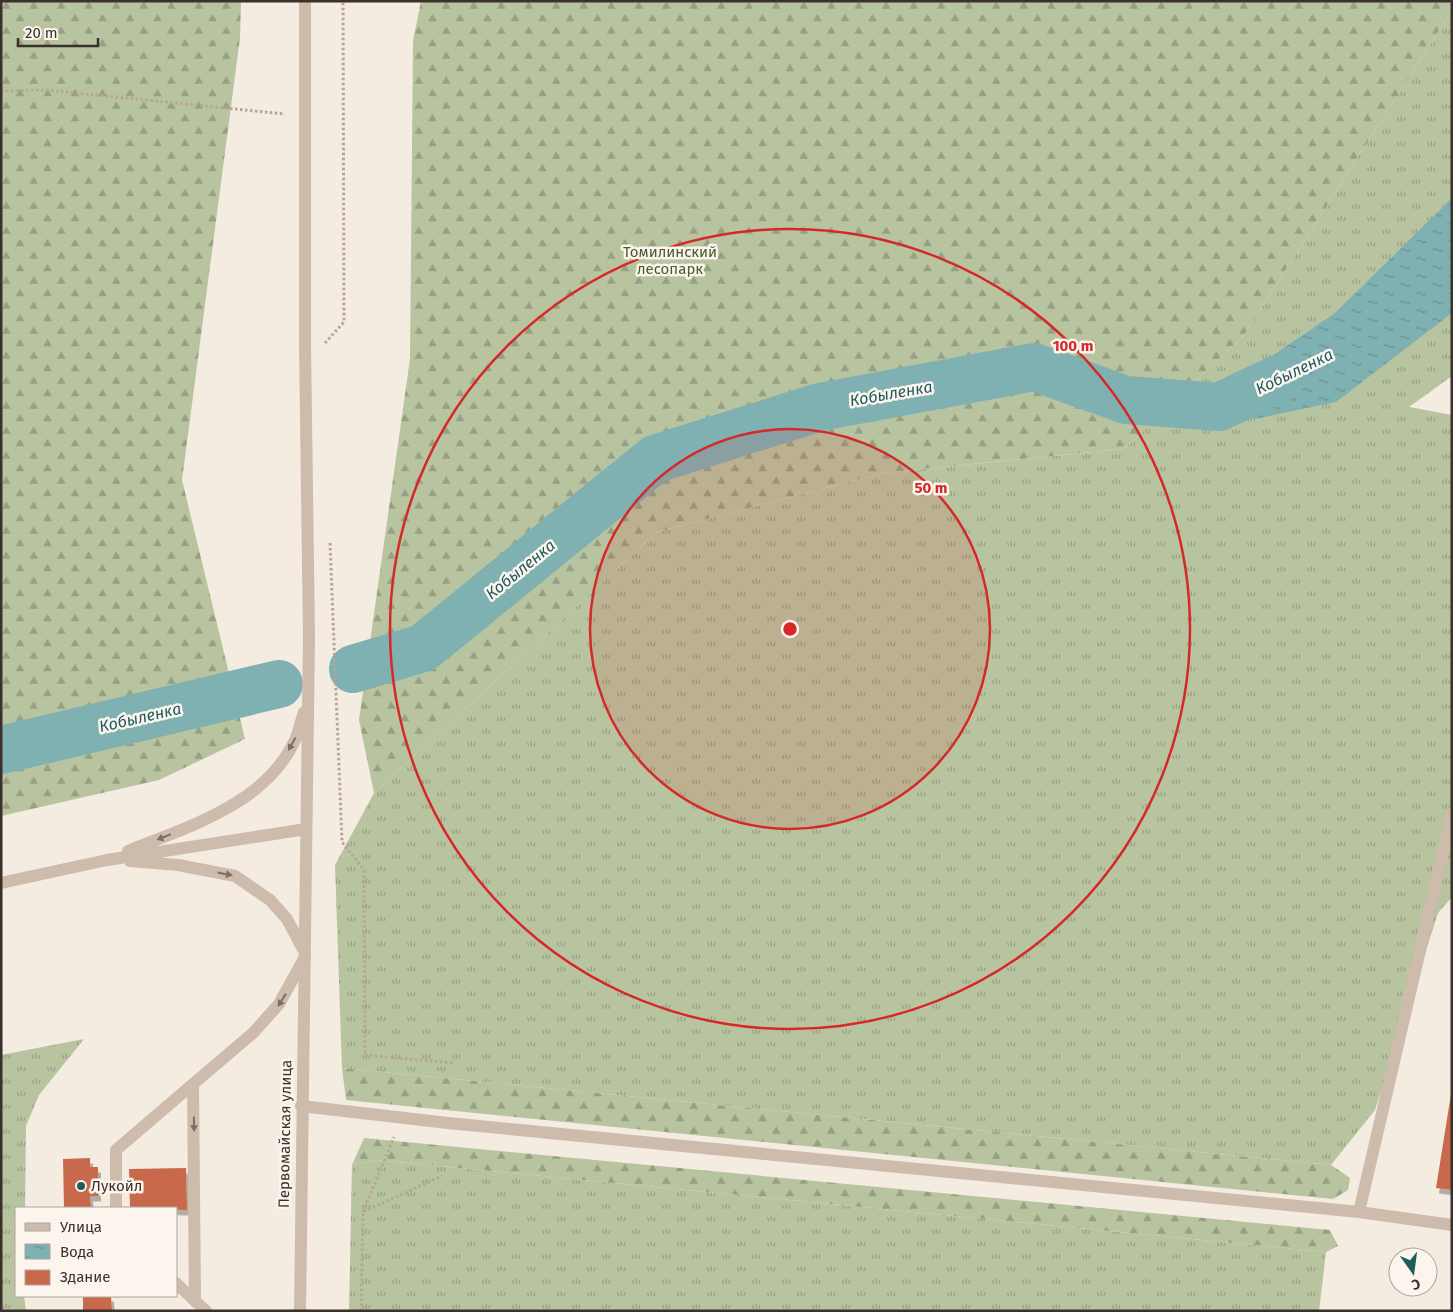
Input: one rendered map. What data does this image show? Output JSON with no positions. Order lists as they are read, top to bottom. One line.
{"streets":{"street":["Первомайская улица"]},"water":["Кобыленка"],"parks":["Томилинский лесопарк"],"places":["Лукойл"],"legend":["Улица","Вода","Здание"],"scale_bar":"20 m","north":"bottom","rings":["100 m","50 m"]}
